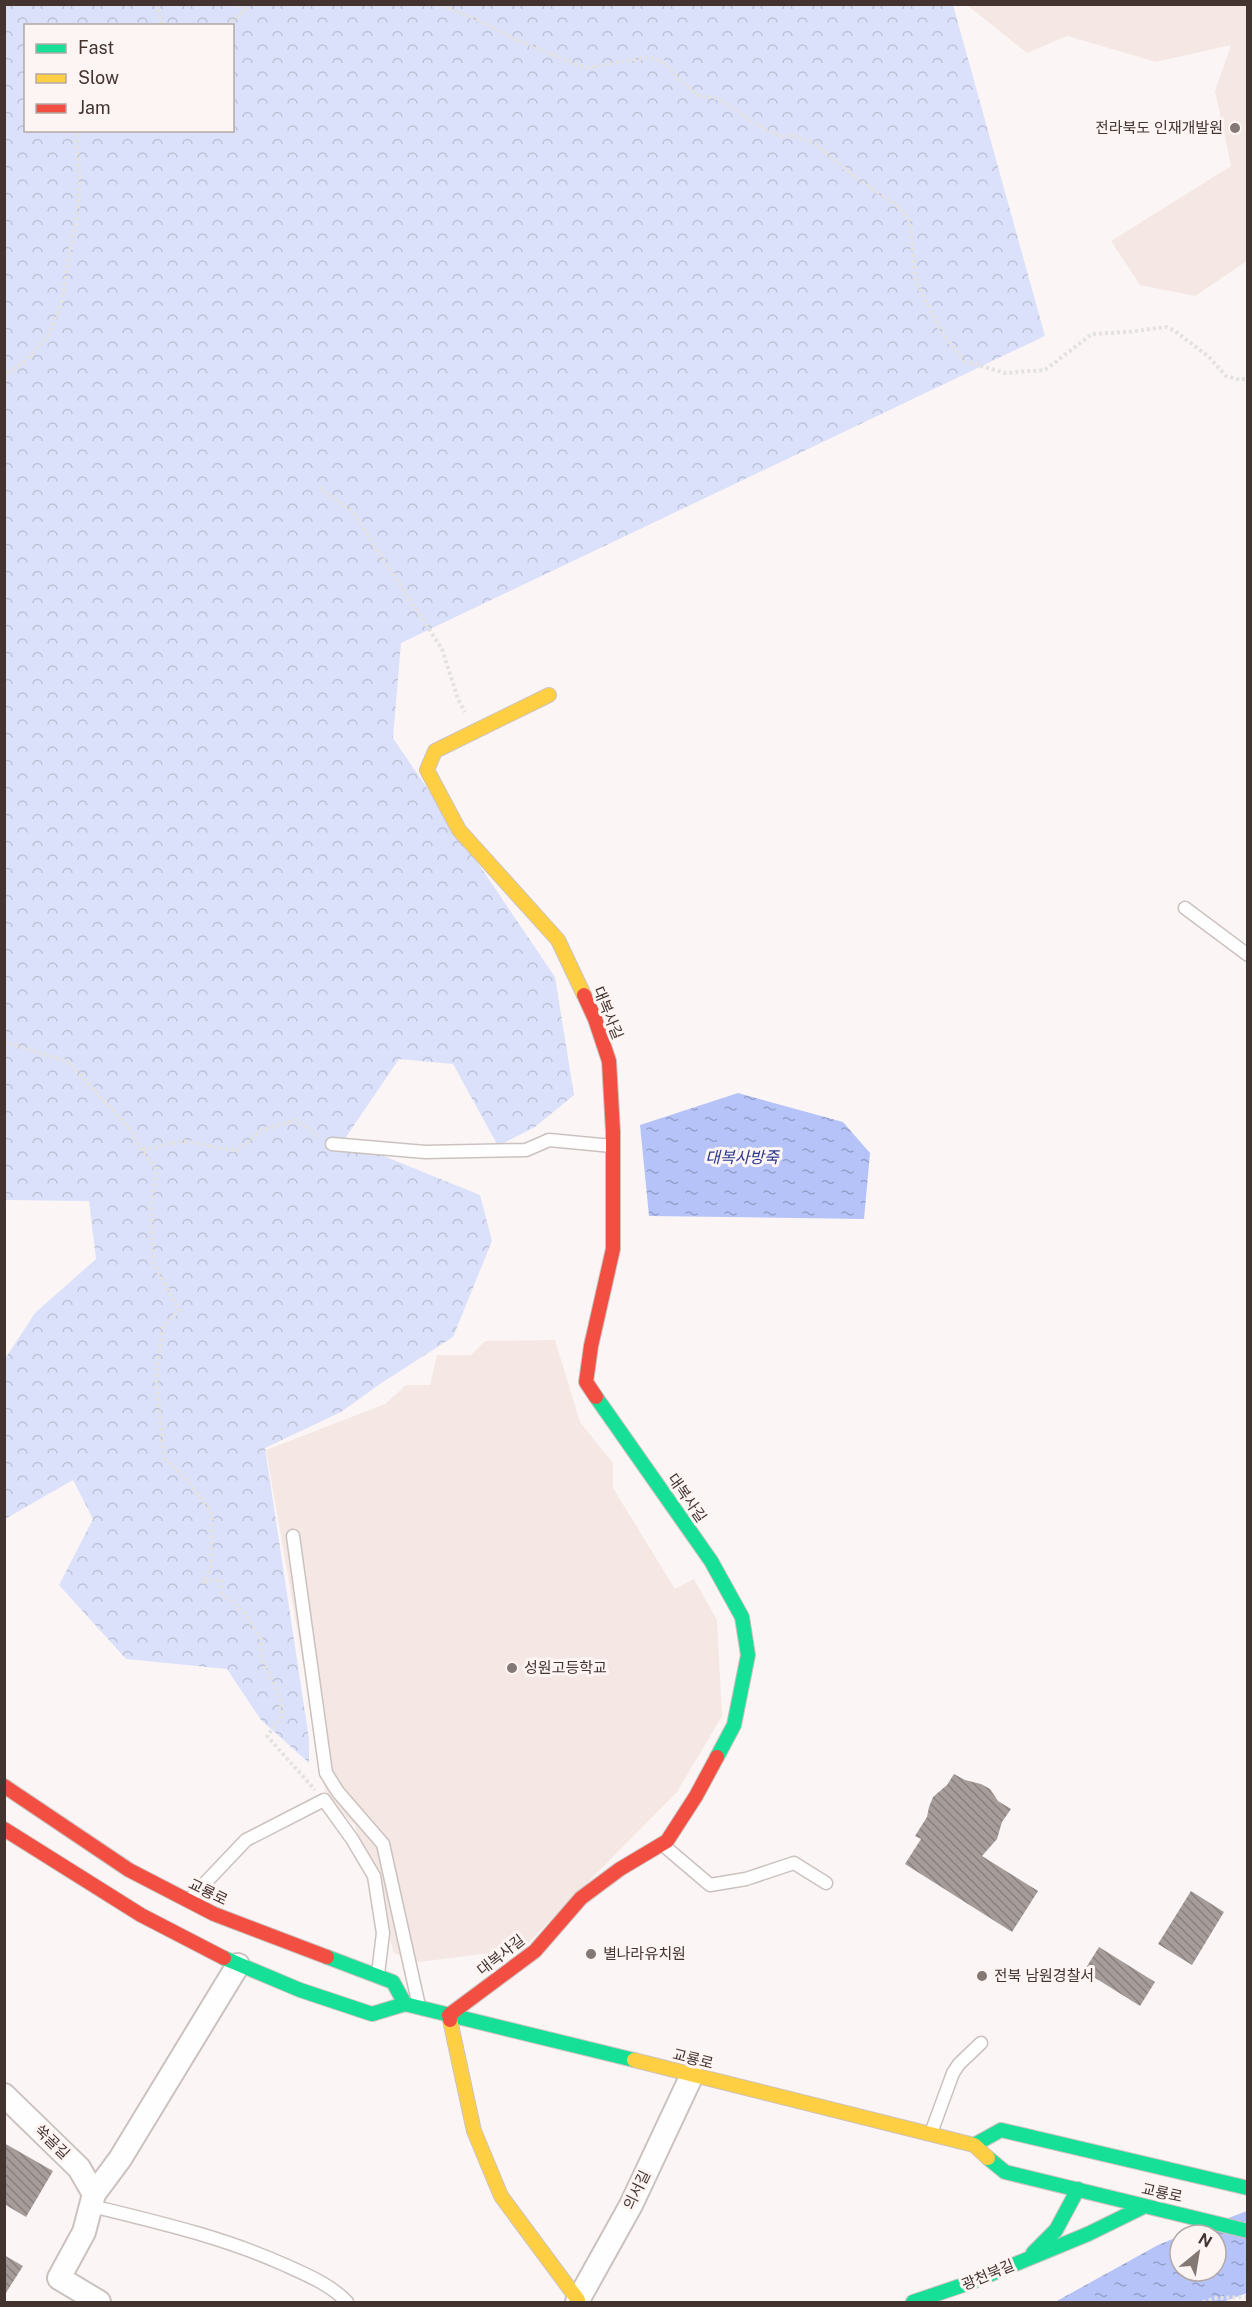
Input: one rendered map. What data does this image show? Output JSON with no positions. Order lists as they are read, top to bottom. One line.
{"streets":{"street":["대복사길","교룡로","쑥골길","의서길","광천북길"]},"crossings":[["대복사길","교룡로"],["교룡로","의서길"],["교룡로","광천북길"]],"water":["대복사방죽"],"places":["전라북도 인재개발원","성원고등학교","별나라유치원","전북 남원경찰서"],"legend":["Fast","Slow","Jam"],"north":"top right"}
